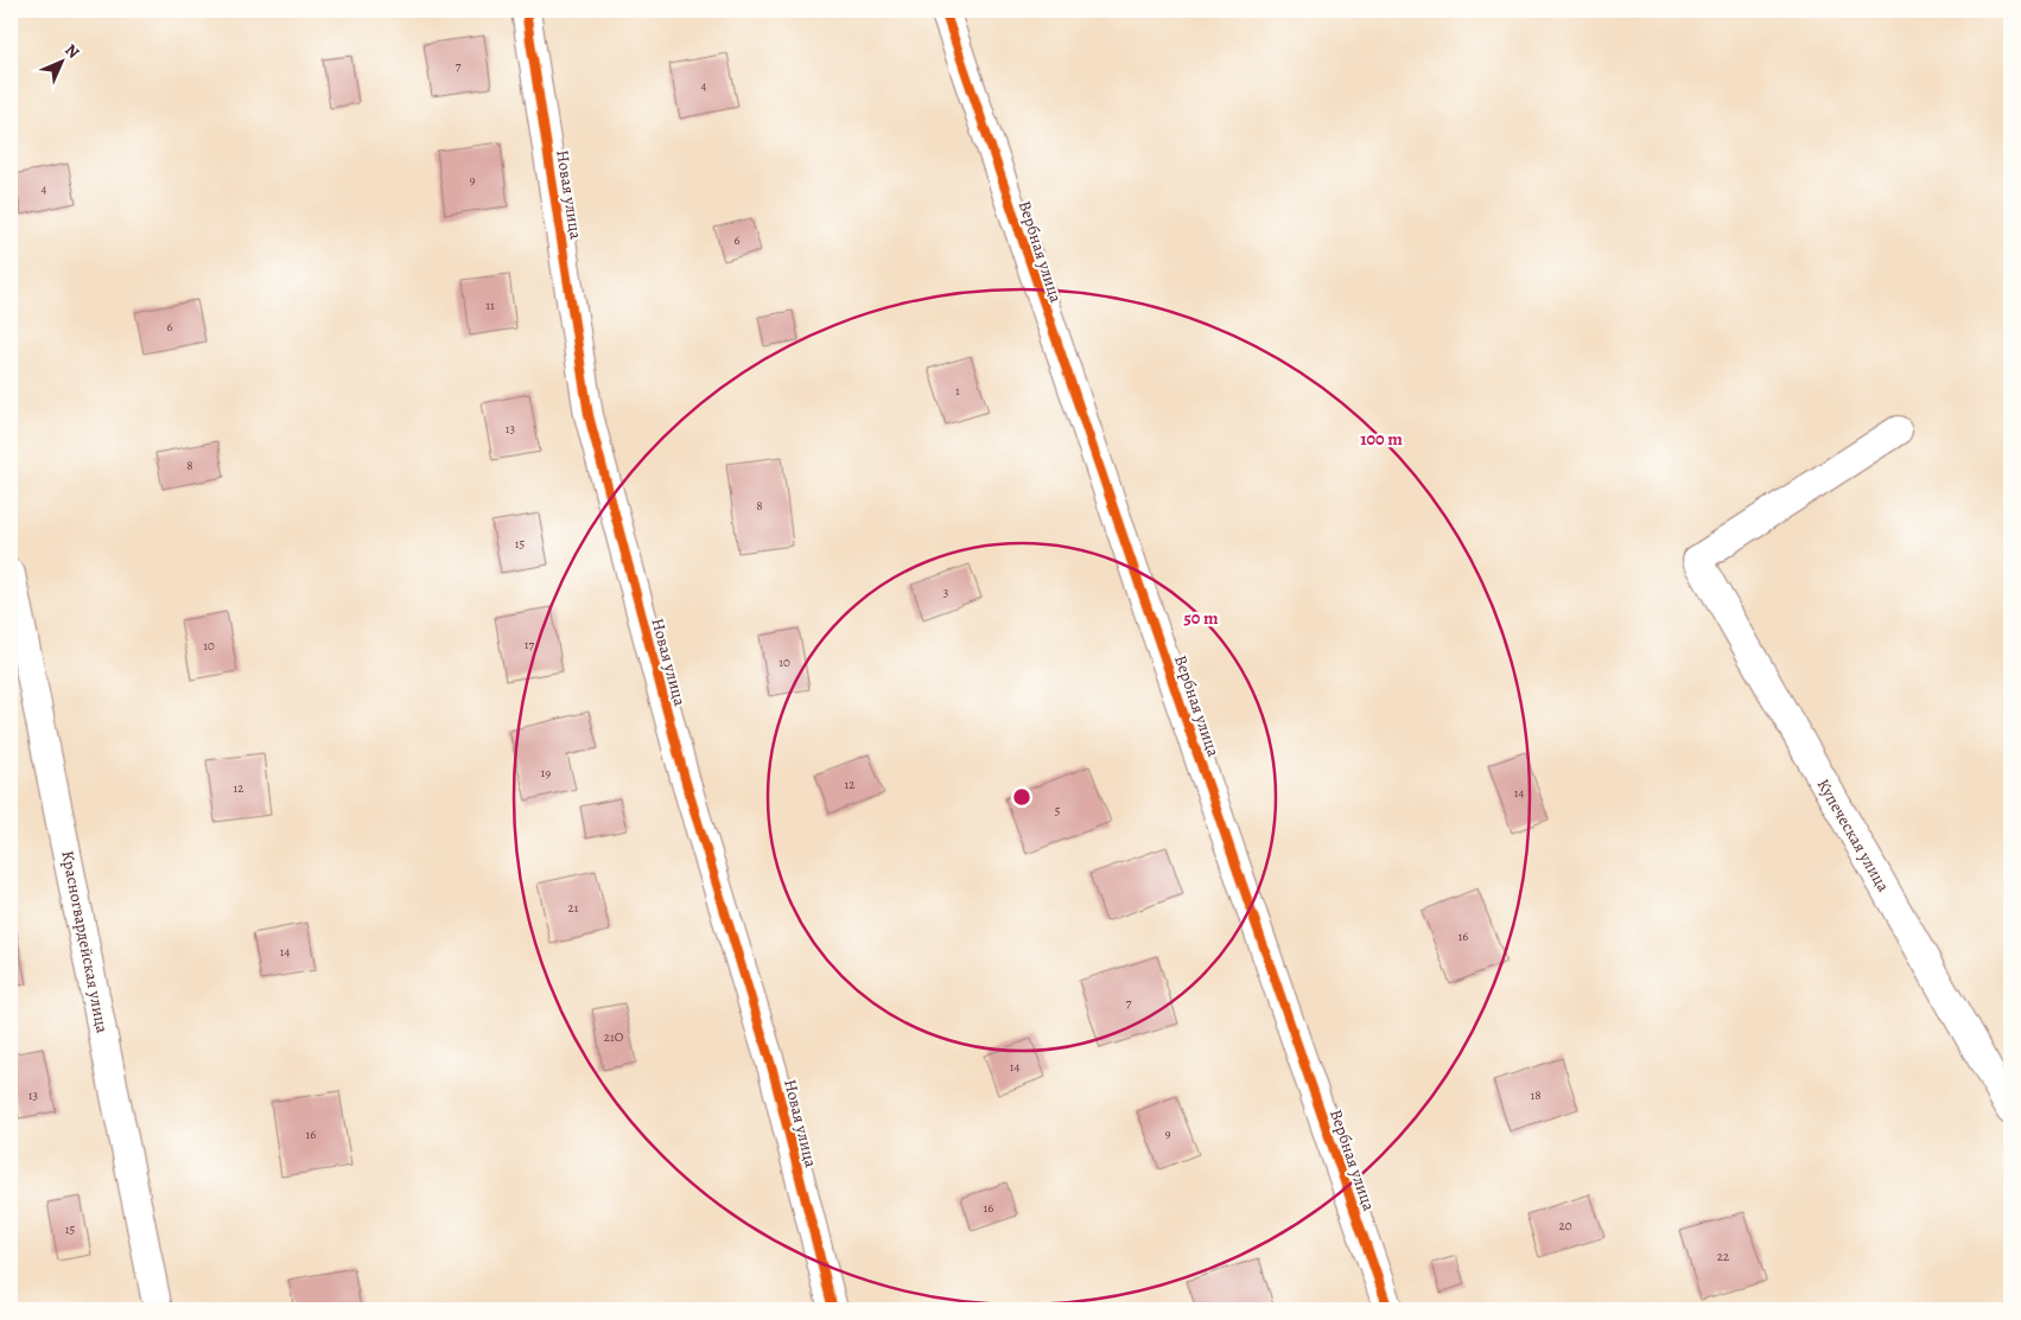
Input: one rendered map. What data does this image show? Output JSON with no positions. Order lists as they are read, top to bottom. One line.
{"streets":{"street":["Новая улица","Вербная улица","Купеческая улица","Красногвардейская улица"]},"house_numbers":["7","4","9","4","6","11","6","1","13","8","8","15","3","17","10","10","19","12","12","14","5","21","16","14","7","21О","14","13","18","9","16","16","20","15","22"],"north":"top right","rings":["100 m","50 m"]}
